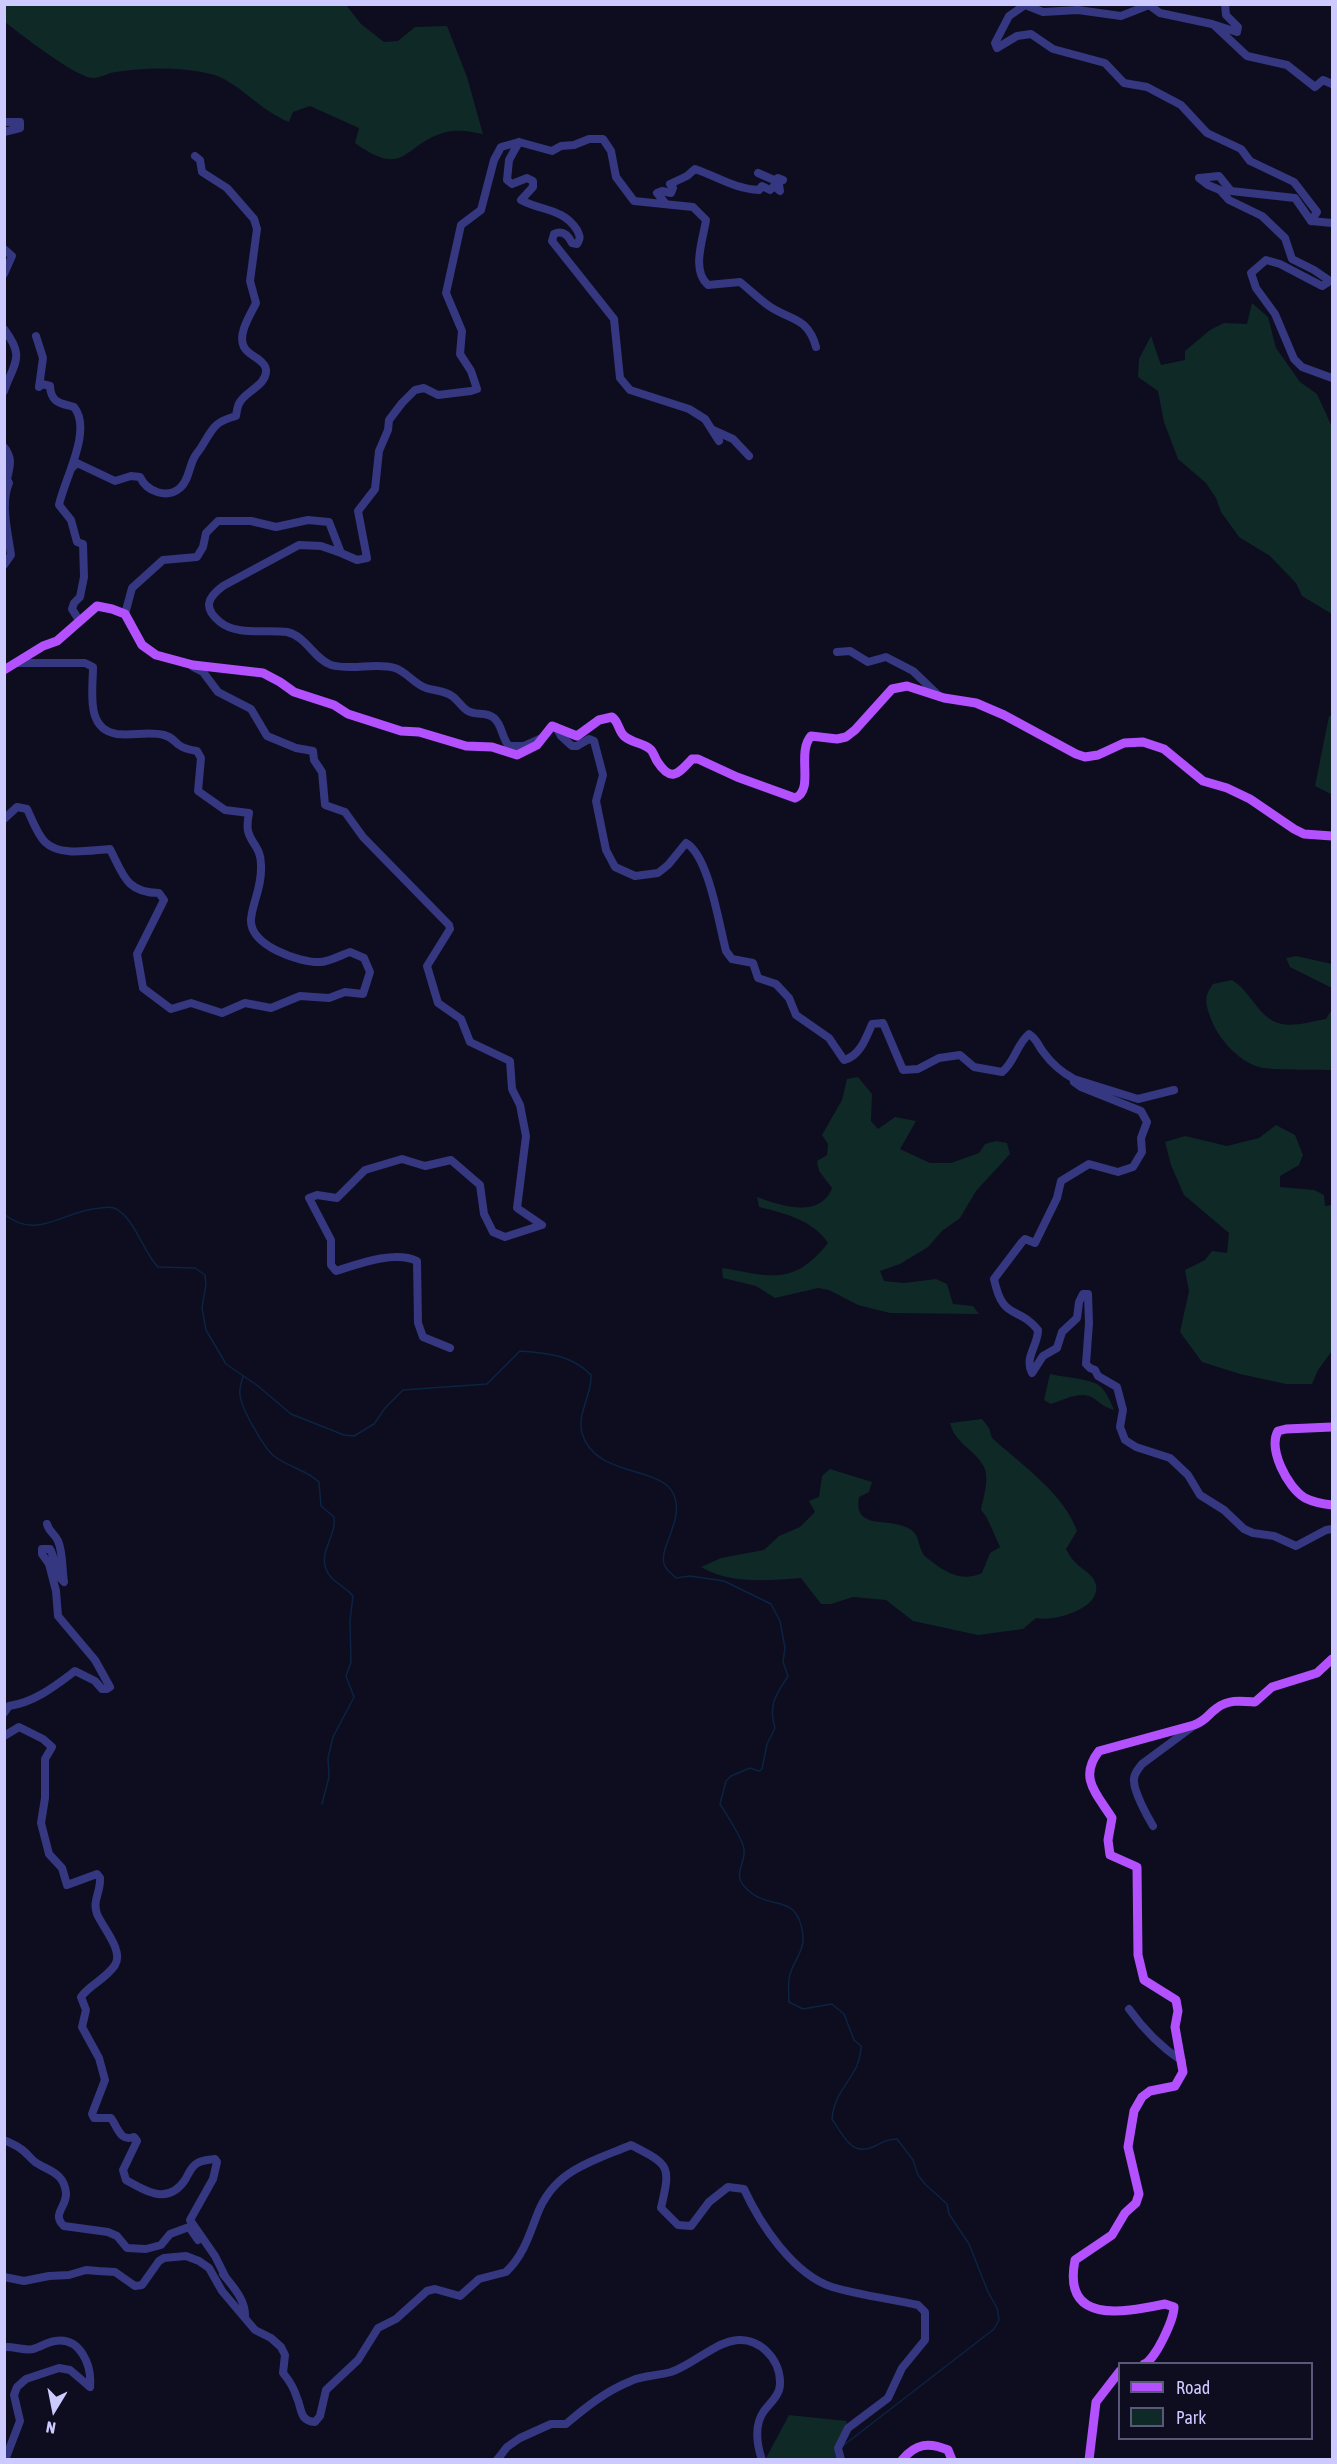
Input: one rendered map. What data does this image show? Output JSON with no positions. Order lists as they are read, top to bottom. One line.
{"legend":["Road","Park"],"north":"bottom"}
